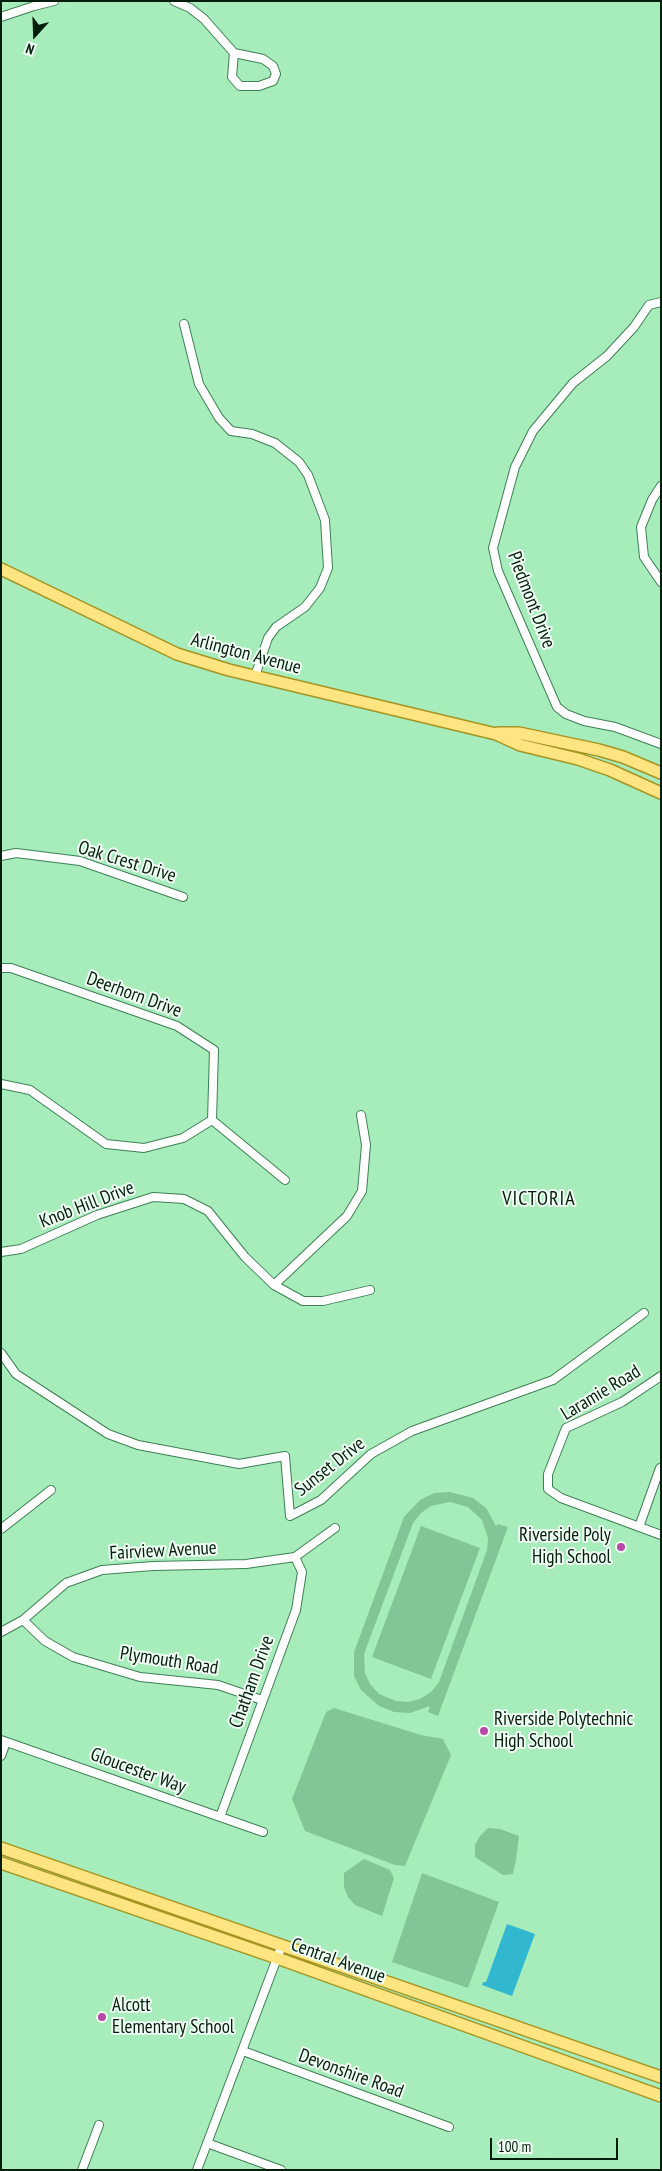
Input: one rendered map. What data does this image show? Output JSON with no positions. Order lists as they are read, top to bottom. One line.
{"streets":{"main road":["Arlington Avenue","Central Avenue"],"street":["Piedmont Drive","Oak Crest Drive","Deerhorn Drive","Knob Hill Drive","Laramie Road","Sunset Drive","Fairview Avenue","Plymouth Road","Chatham Drive","Gloucester Way","Devonshire Road"]},"crossings":[["Fairview Avenue","Plymouth Road"],["Fairview Avenue","Chatham Drive"],["Plymouth Road","Chatham Drive"],["Chatham Drive","Gloucester Way"]],"districts":["VICTORIA"],"places":["Riverside Poly High School","Riverside Polytechnic High School","Alcott Elementary School"],"scale_bar":"100 m","north":"bottom"}
